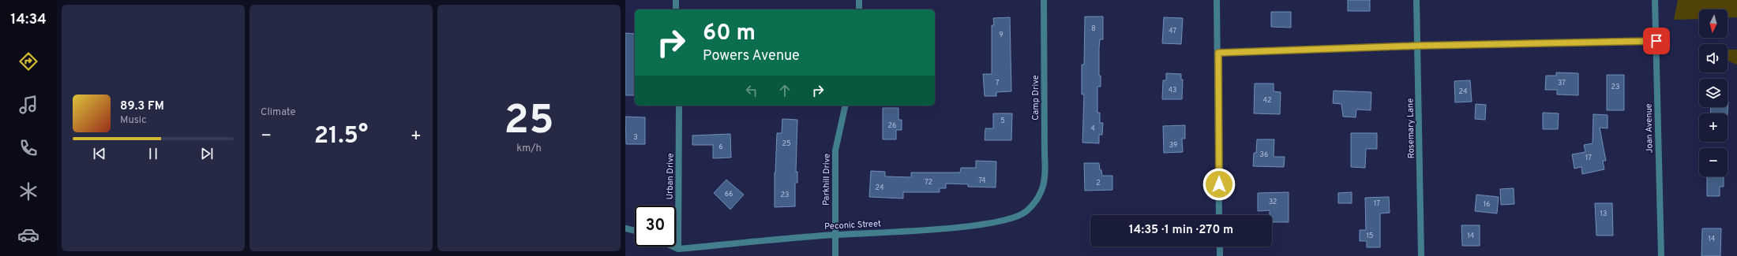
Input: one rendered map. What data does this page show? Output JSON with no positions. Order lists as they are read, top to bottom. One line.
{"streets":{"street":["Camp Drive","Rosemary Lane","Joan Avenue","Urban Drive","Parkhill Drive","Peconic Street"]},"crossings":[["Camp Drive","Peconic Street"],["Urban Drive","Peconic Street"],["Parkhill Drive","Peconic Street"]],"house_numbers":["8","47","9","7","37","23","43","24","42","5","26","4","3","25","39","6","36","17","74","72","2","24","66","23","32","17","16","13","15","14","14"],"north":"bottom","page":{"tabs":"14:34","tile":["Climate",["25","km/h"]],"map_buttons":["+","−"],"turn":["60 m","Powers Avenue"],"song":["89.3 FM","Music"],"heat":["−","21.5°","+"],"limit":"30","trip":"14:35 · 1 min · 270 m"}}
